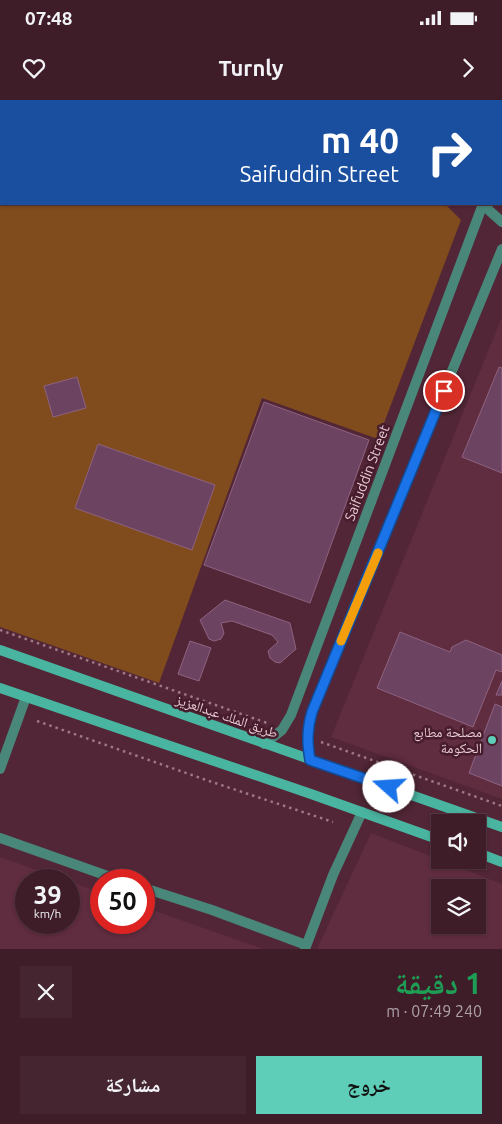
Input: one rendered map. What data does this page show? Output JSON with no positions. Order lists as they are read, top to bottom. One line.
{"streets":{"main road":["طريق الملك عبدالعزيز"],"street":["Saifuddin Street"]},"crossings":[["Saifuddin Street","طريق الملك عبدالعزيز"]],"places":["مصلحة مطابع الحكومة"],"page":{"status":"07:48","header":"Turnly","turn":["40 m","Saifuddin Street"],"speed":"39 km/h","limit":"50","heading":["1 دقيقة","240 m · 07:49"],"buttons":["خروج","مشاركة"]}}
